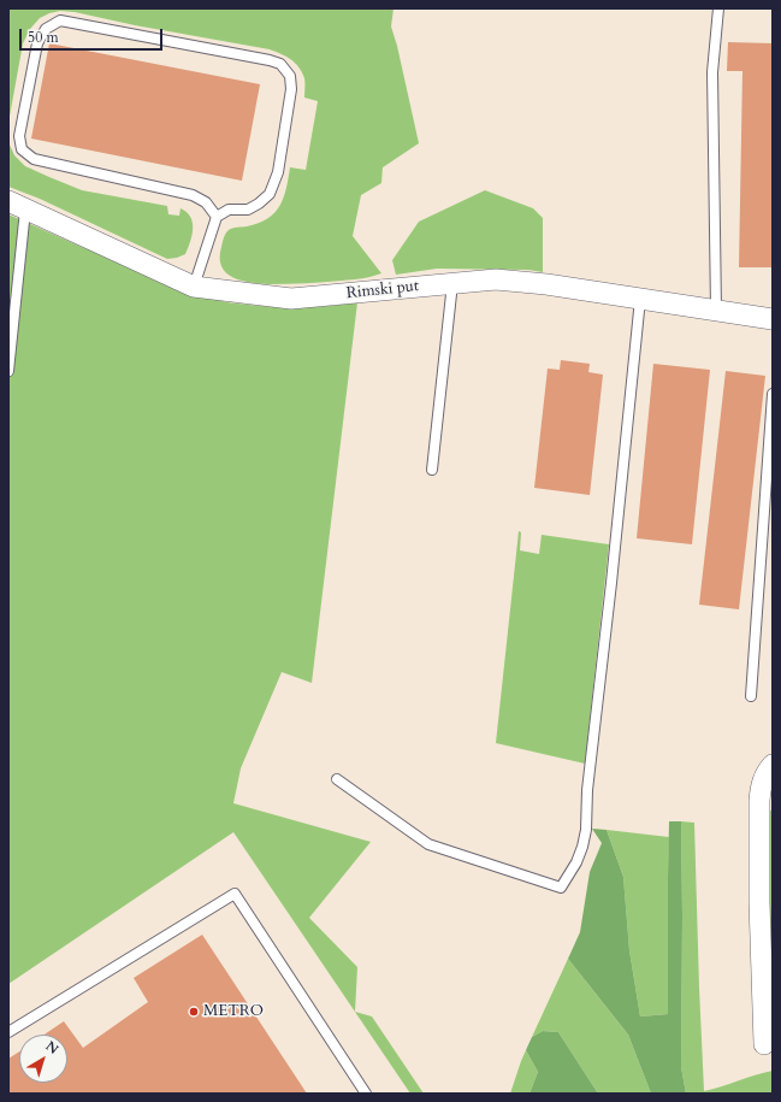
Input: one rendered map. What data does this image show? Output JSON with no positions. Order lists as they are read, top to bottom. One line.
{"streets":{"street":["Rimski put"]},"places":["METRO"],"scale_bar":"50 m","north":"top right"}
